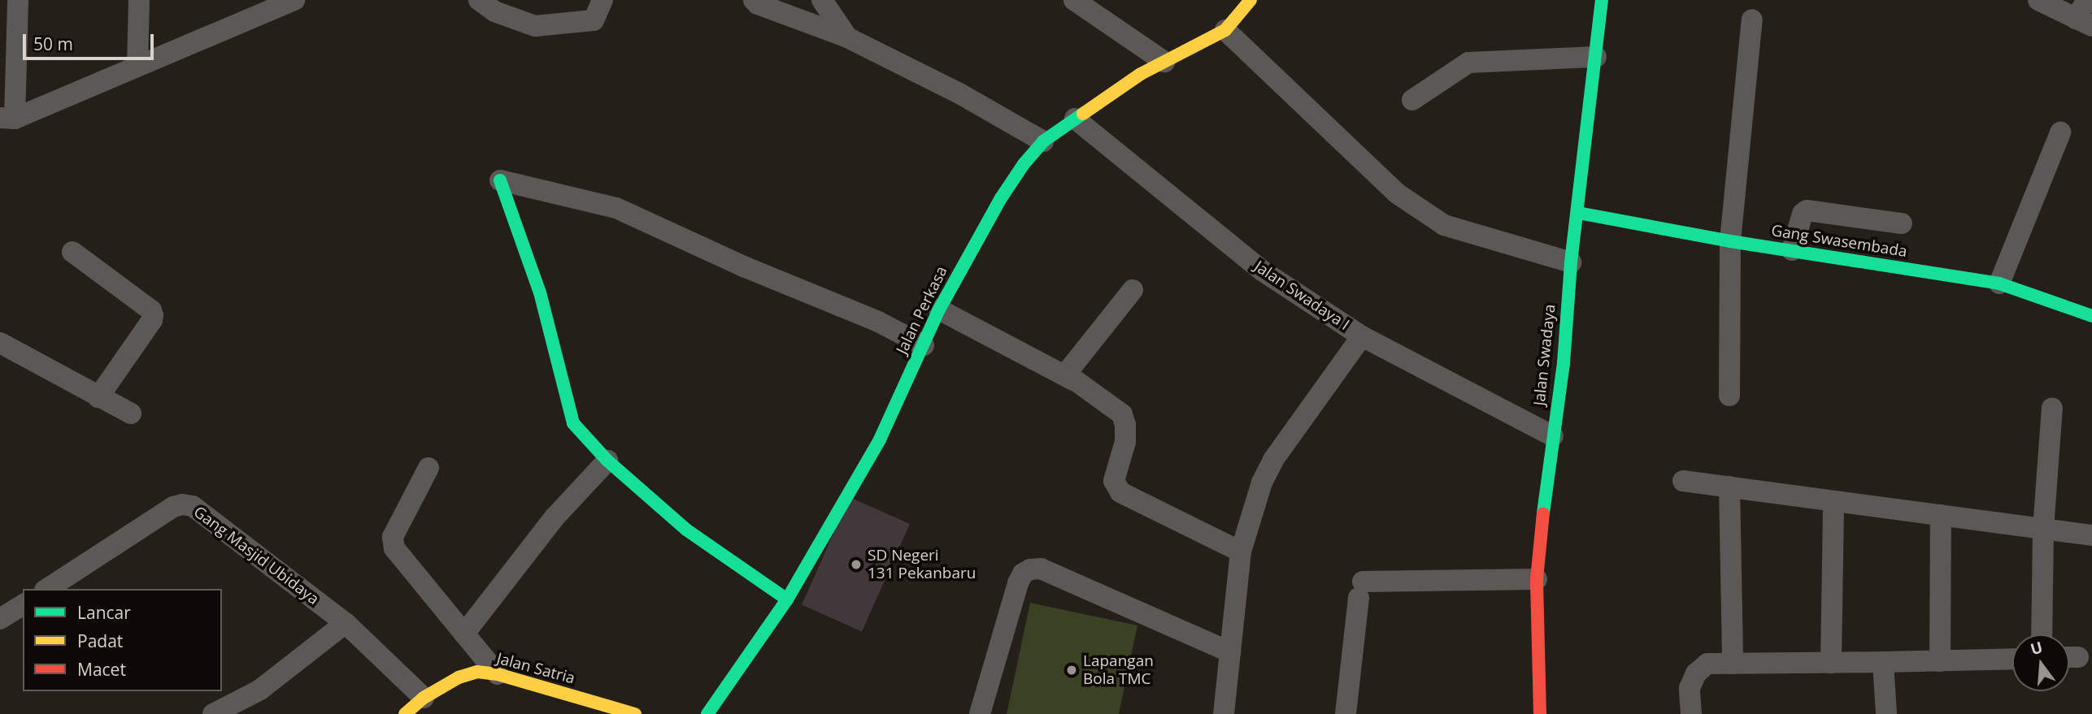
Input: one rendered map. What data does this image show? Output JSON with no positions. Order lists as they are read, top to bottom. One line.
{"streets":{"street":["Gang Swasembada","Jalan Swadaya I","Jalan Perkasa","Jalan Swadaya","Gang Masjid Ubidaya","Jalan Satria"]},"crossings":[["Gang Swasembada","Jalan Swadaya"],["Jalan Swadaya I","Jalan Perkasa"],["Jalan Swadaya I","Jalan Swadaya"],["Gang Masjid Ubidaya","Jalan Satria"]],"places":["SD Negeri 131 Pekanbaru","Lapangan Bola TMC"],"legend":["Lancar","Padat","Macet"],"scale_bar":"50 m","north":"top"}
